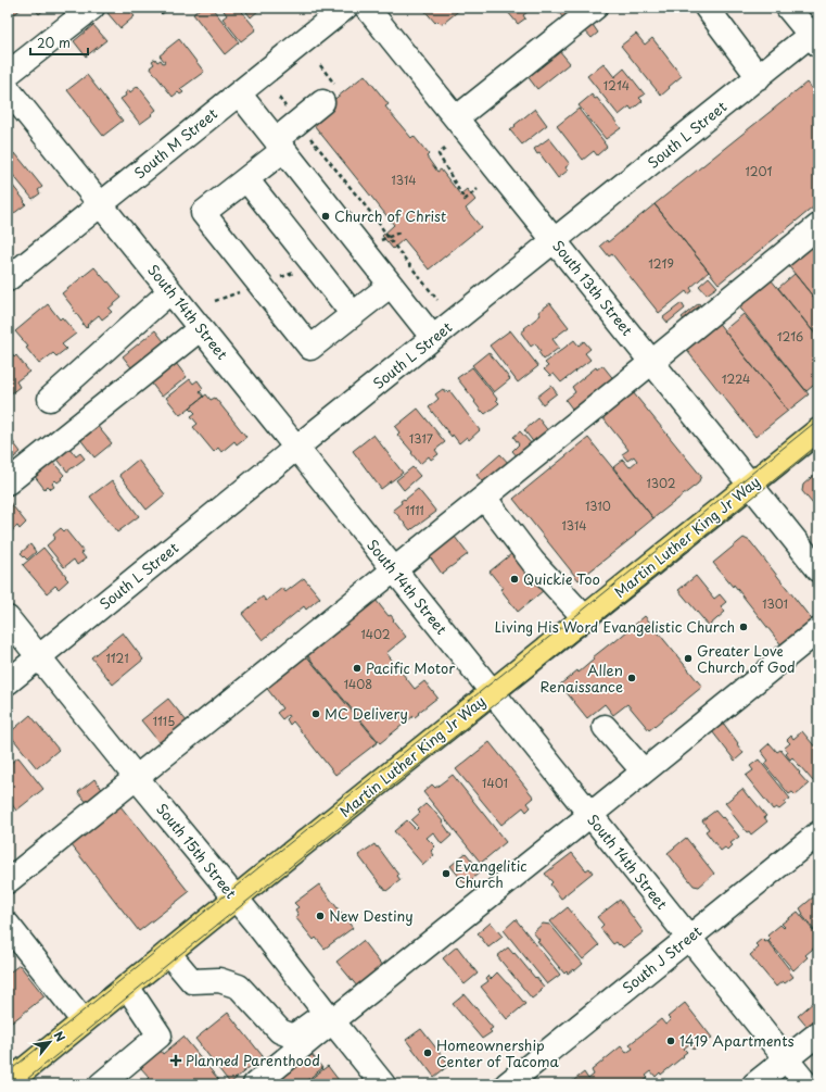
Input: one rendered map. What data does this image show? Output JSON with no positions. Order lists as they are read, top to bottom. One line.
{"streets":{"main road":["Martin Luther King Jr Way"],"street":["South L Street","South M Street","South 13th Street","South 14th Street","South 15th Street","South J Street"]},"crossings":[["South L Street","South 13th Street"],["South L Street","South 14th Street"],["South L Street","South 15th Street"],["South M Street","South 14th Street"],["South 13th Street","Martin Luther King Jr Way"],["South 14th Street","Martin Luther King Jr Way"],["South 14th Street","South J Street"],["Martin Luther King Jr Way","South 15th Street"]],"places":{"other":["Church of Christ","Quickie Too","Living His Word Evangelistic Church","Greater Love Church of God","Pacific Motor","Allen Renaissance","MC Delivery","Evangelitic Church","New Destiny","1419 Apartments","Homeownership Center of Tacoma"],"health":["Planned Parenthood"]},"house_numbers":["1214","1201","1314","1219","1216","1224","1317","1302","1310","1111","1314","1301","1402","1121","1408","1115","1401"],"scale_bar":"20 m","north":"top right"}
